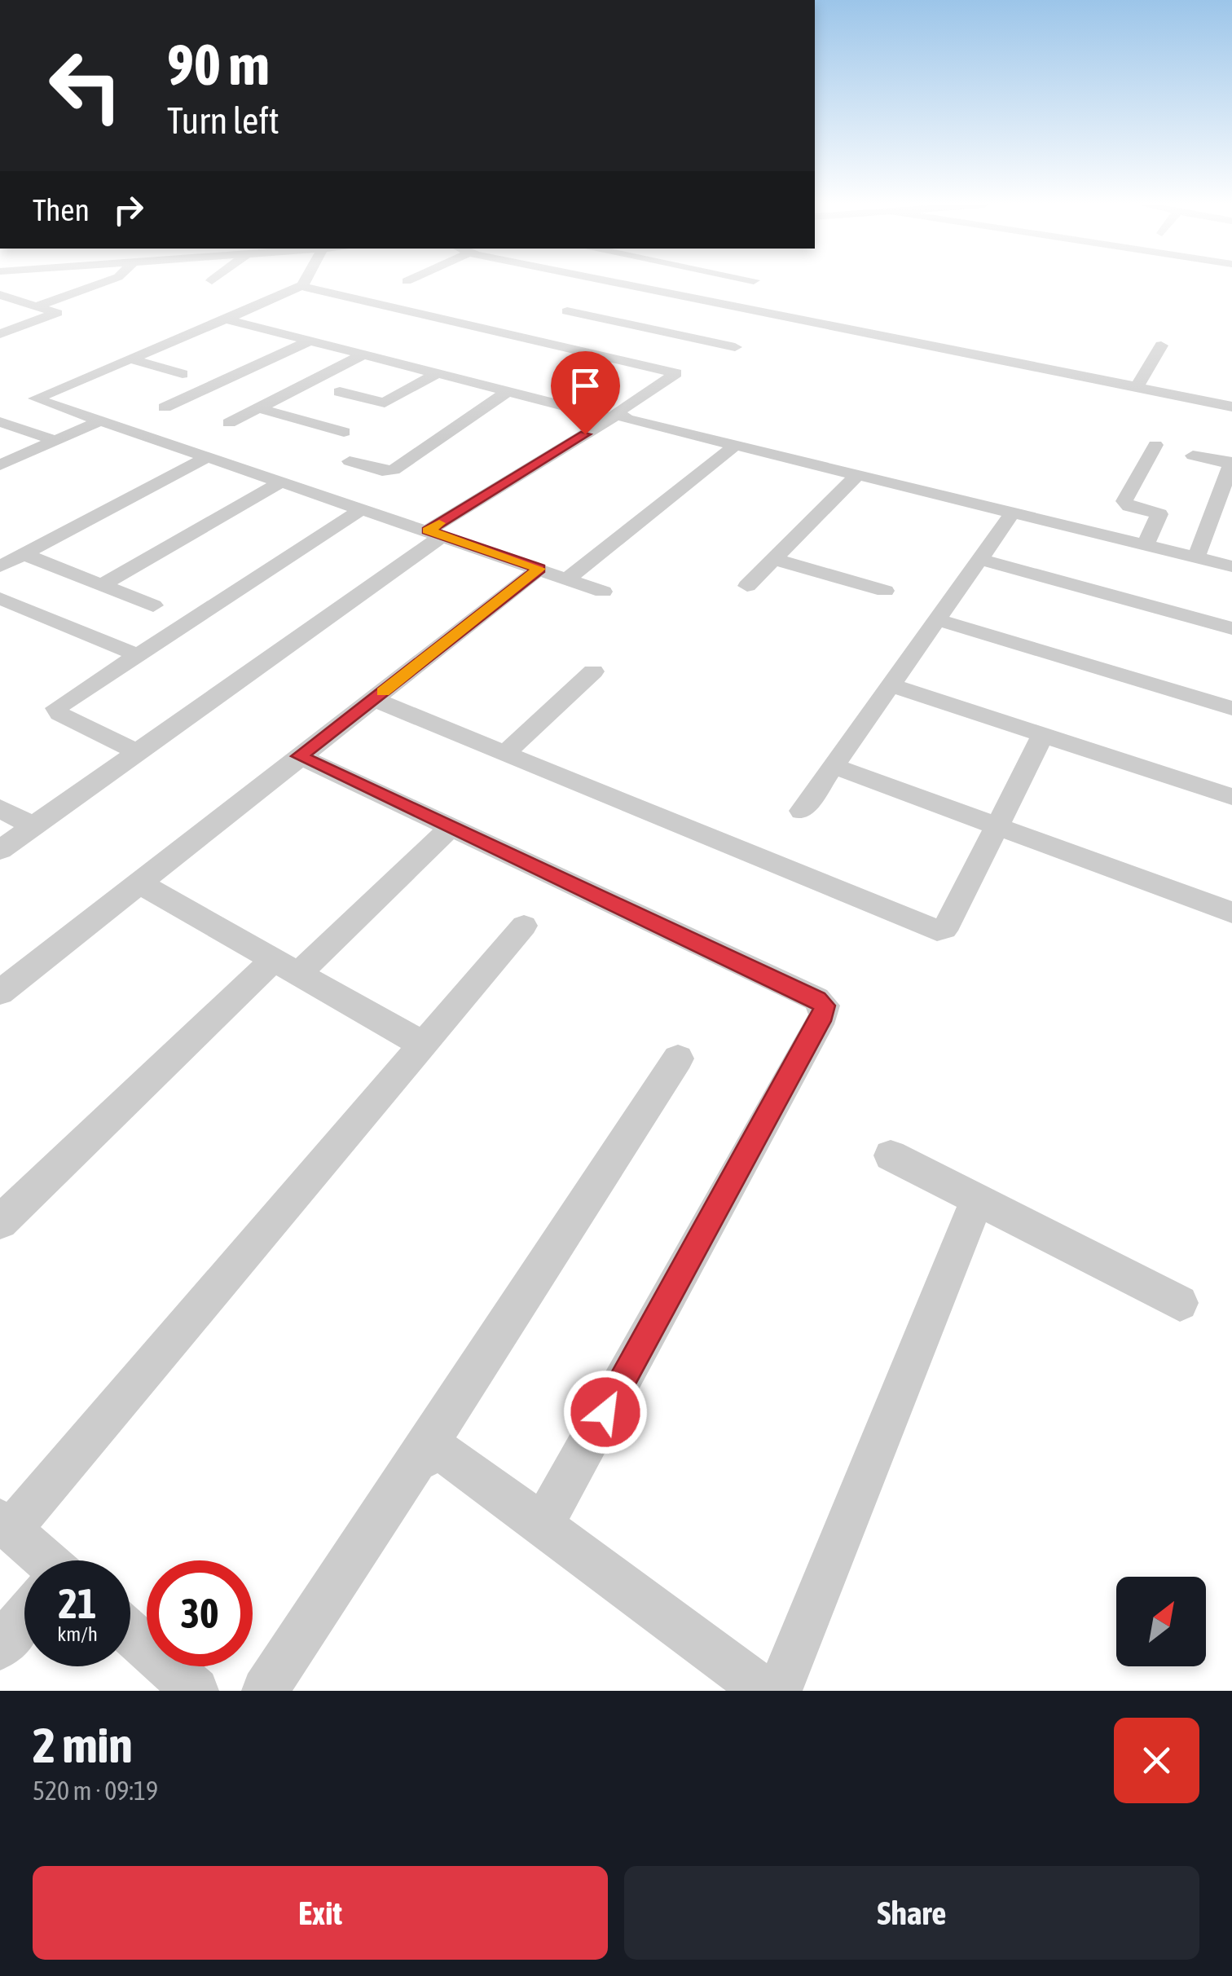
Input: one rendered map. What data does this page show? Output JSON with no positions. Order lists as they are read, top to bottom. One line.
{"north":"top right","page":{"turn":["90 m","Turn left"],"then":"Then","speed":"21 km/h","limit":"30","heading":["2 min","520 m · 09:19"],"buttons":["Exit","Share"]}}
